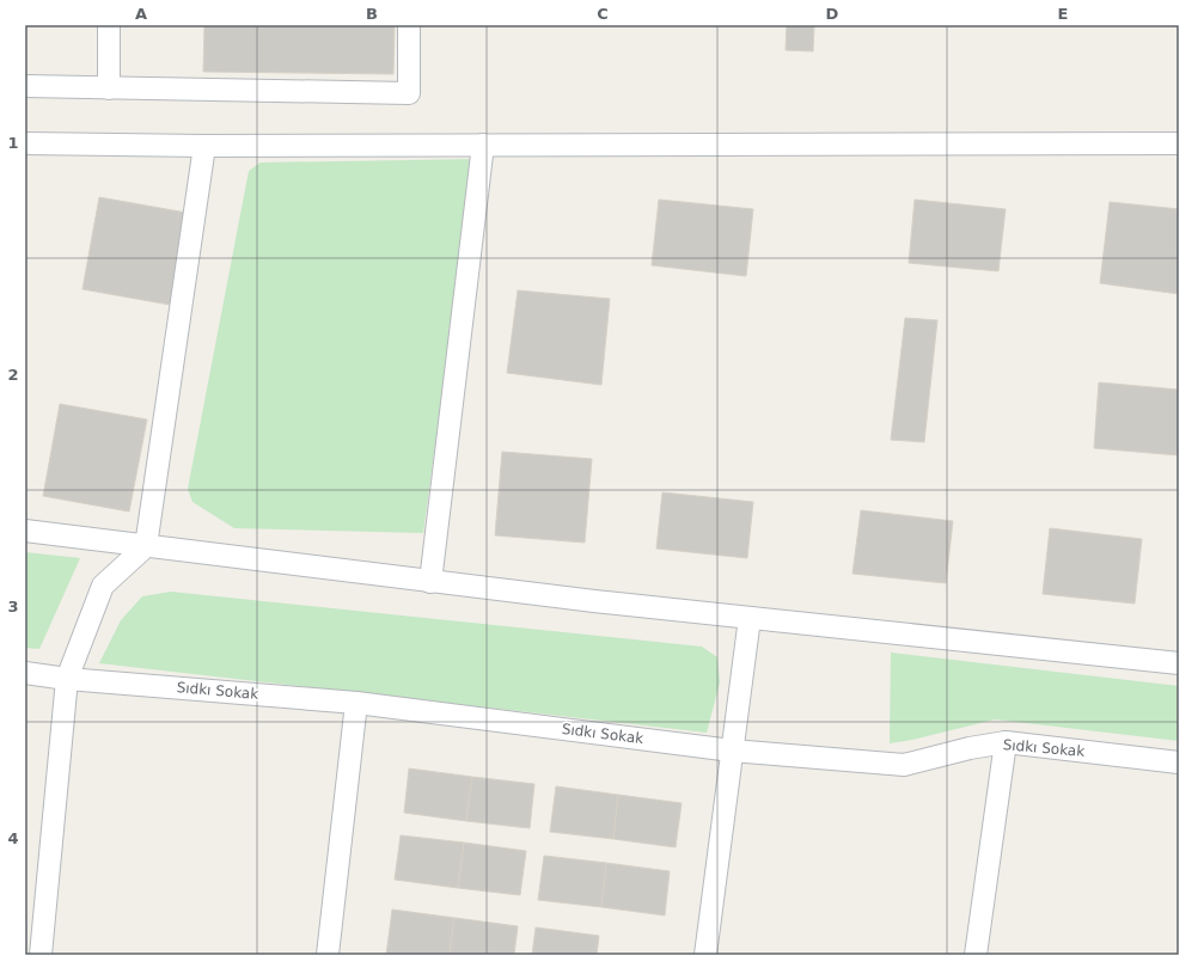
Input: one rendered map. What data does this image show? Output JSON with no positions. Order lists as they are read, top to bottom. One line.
{"streets":{"street":["Sıdkı Sokak"]},"grid":{"columns":["A","B","C","D","E"],"rows":["1","2","3","4"]}}
